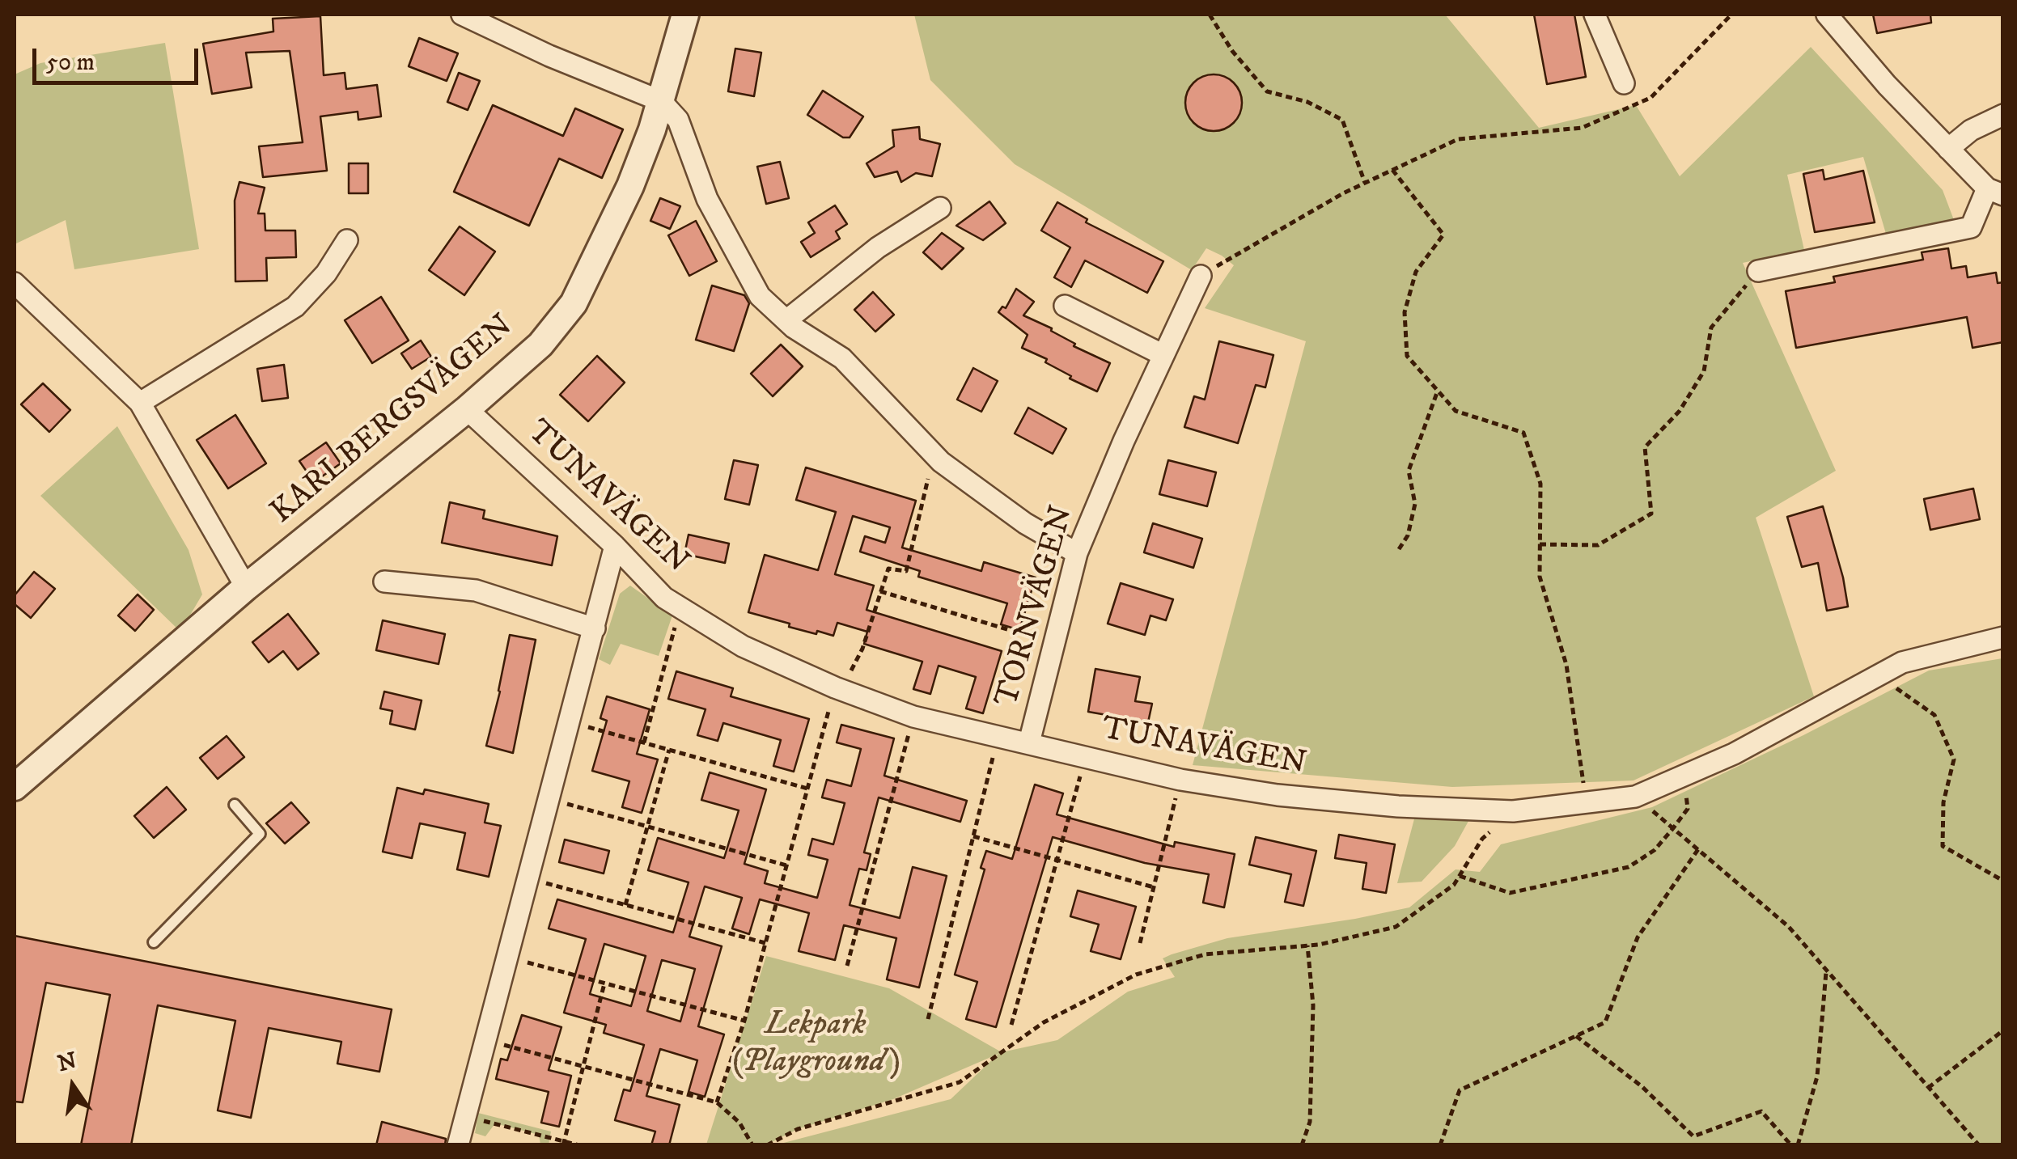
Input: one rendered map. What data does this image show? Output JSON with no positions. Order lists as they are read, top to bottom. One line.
{"streets":{"street":["KARLBERGSVÄGEN","TUNAVÄGEN","TORNVÄGEN"]},"crossings":[["KARLBERGSVÄGEN","TUNAVÄGEN"],["TUNAVÄGEN","TORNVÄGEN"]],"parks":["Lekpark (Playground)"],"scale_bar":"50 m","north":"top"}
